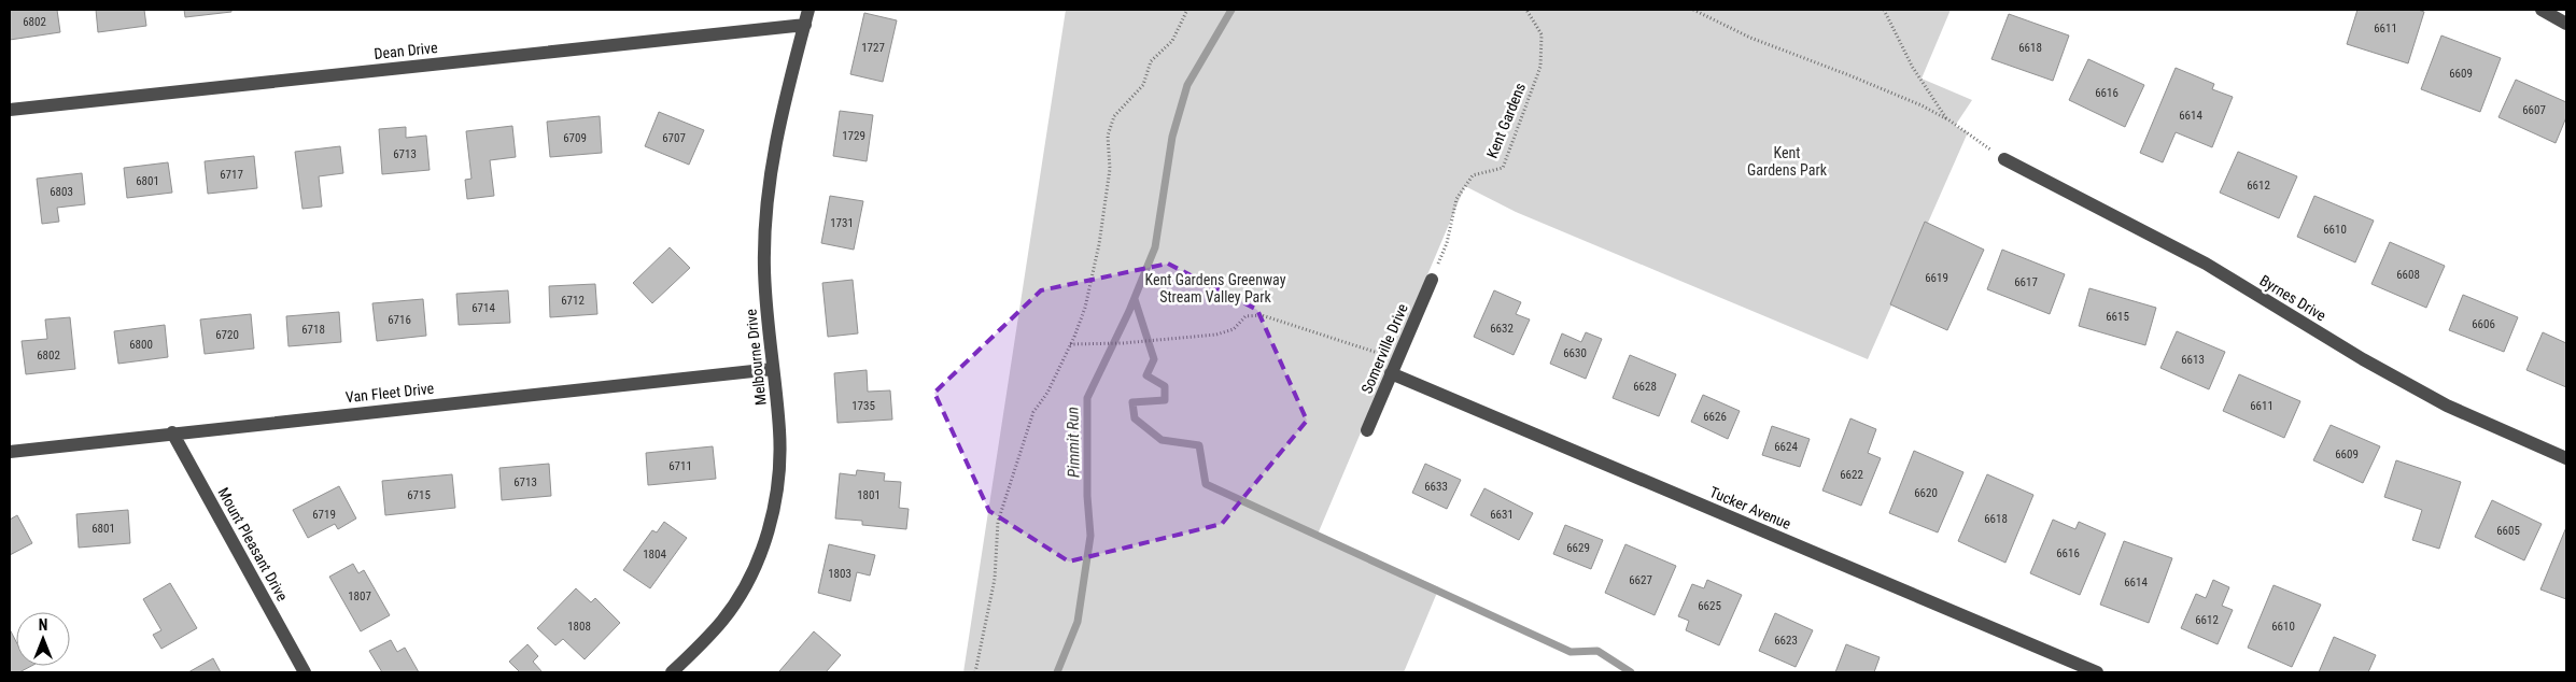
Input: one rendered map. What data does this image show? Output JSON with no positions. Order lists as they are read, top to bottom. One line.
{"streets":{"street":["Dean Drive","Byrnes Drive","Somerville Drive","Melbourne Drive","Van Fleet Drive","Tucker Avenue","Mount Pleasant Drive"],"path":["Kent Gardens"]},"crossings":[["Dean Drive","Melbourne Drive"],["Kent Gardens","Somerville Drive"],["Somerville Drive","Tucker Avenue"],["Melbourne Drive","Van Fleet Drive"],["Van Fleet Drive","Mount Pleasant Drive"]],"water":["Pimmit Run"],"parks":["Kent Gardens Park","Kent Gardens Greenway Stream Valley Park"],"house_numbers":["6802","6611","1727","6618","6609","6616","6607","6614","1729","6709","6707","6713","6717","6801","6612","6803","1731","6610","6608","6619","6617","6712","6714","6615","6716","6606","6632","6718","6720","6800","6630","6802","6613","6628","1735","6611","6626","6624","6609","6711","6622","6713","6633","6620","6715","1801","6719","6631","6618","6801","6605","6629","6616","1804","1803","6627","6614","1807","6625","6612","1808","6610","6623"],"north":"top"}
